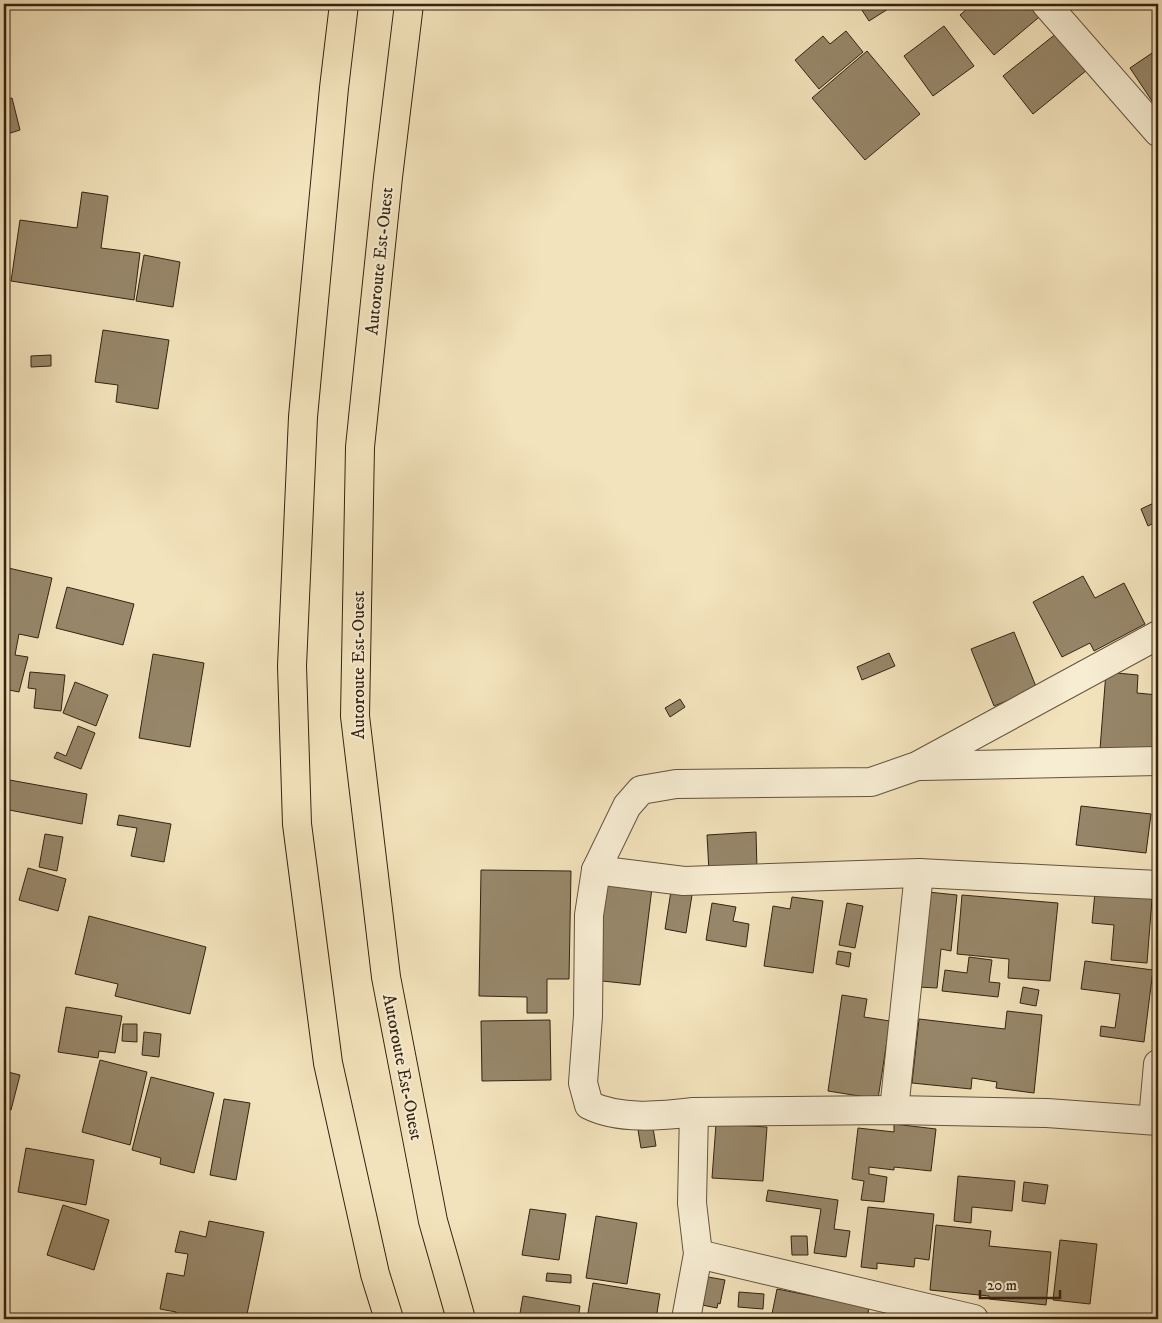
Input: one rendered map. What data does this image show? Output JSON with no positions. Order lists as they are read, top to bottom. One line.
{"streets":{"highway":["Autoroute Est-Ouest"]},"scale_bar":"20 m"}
